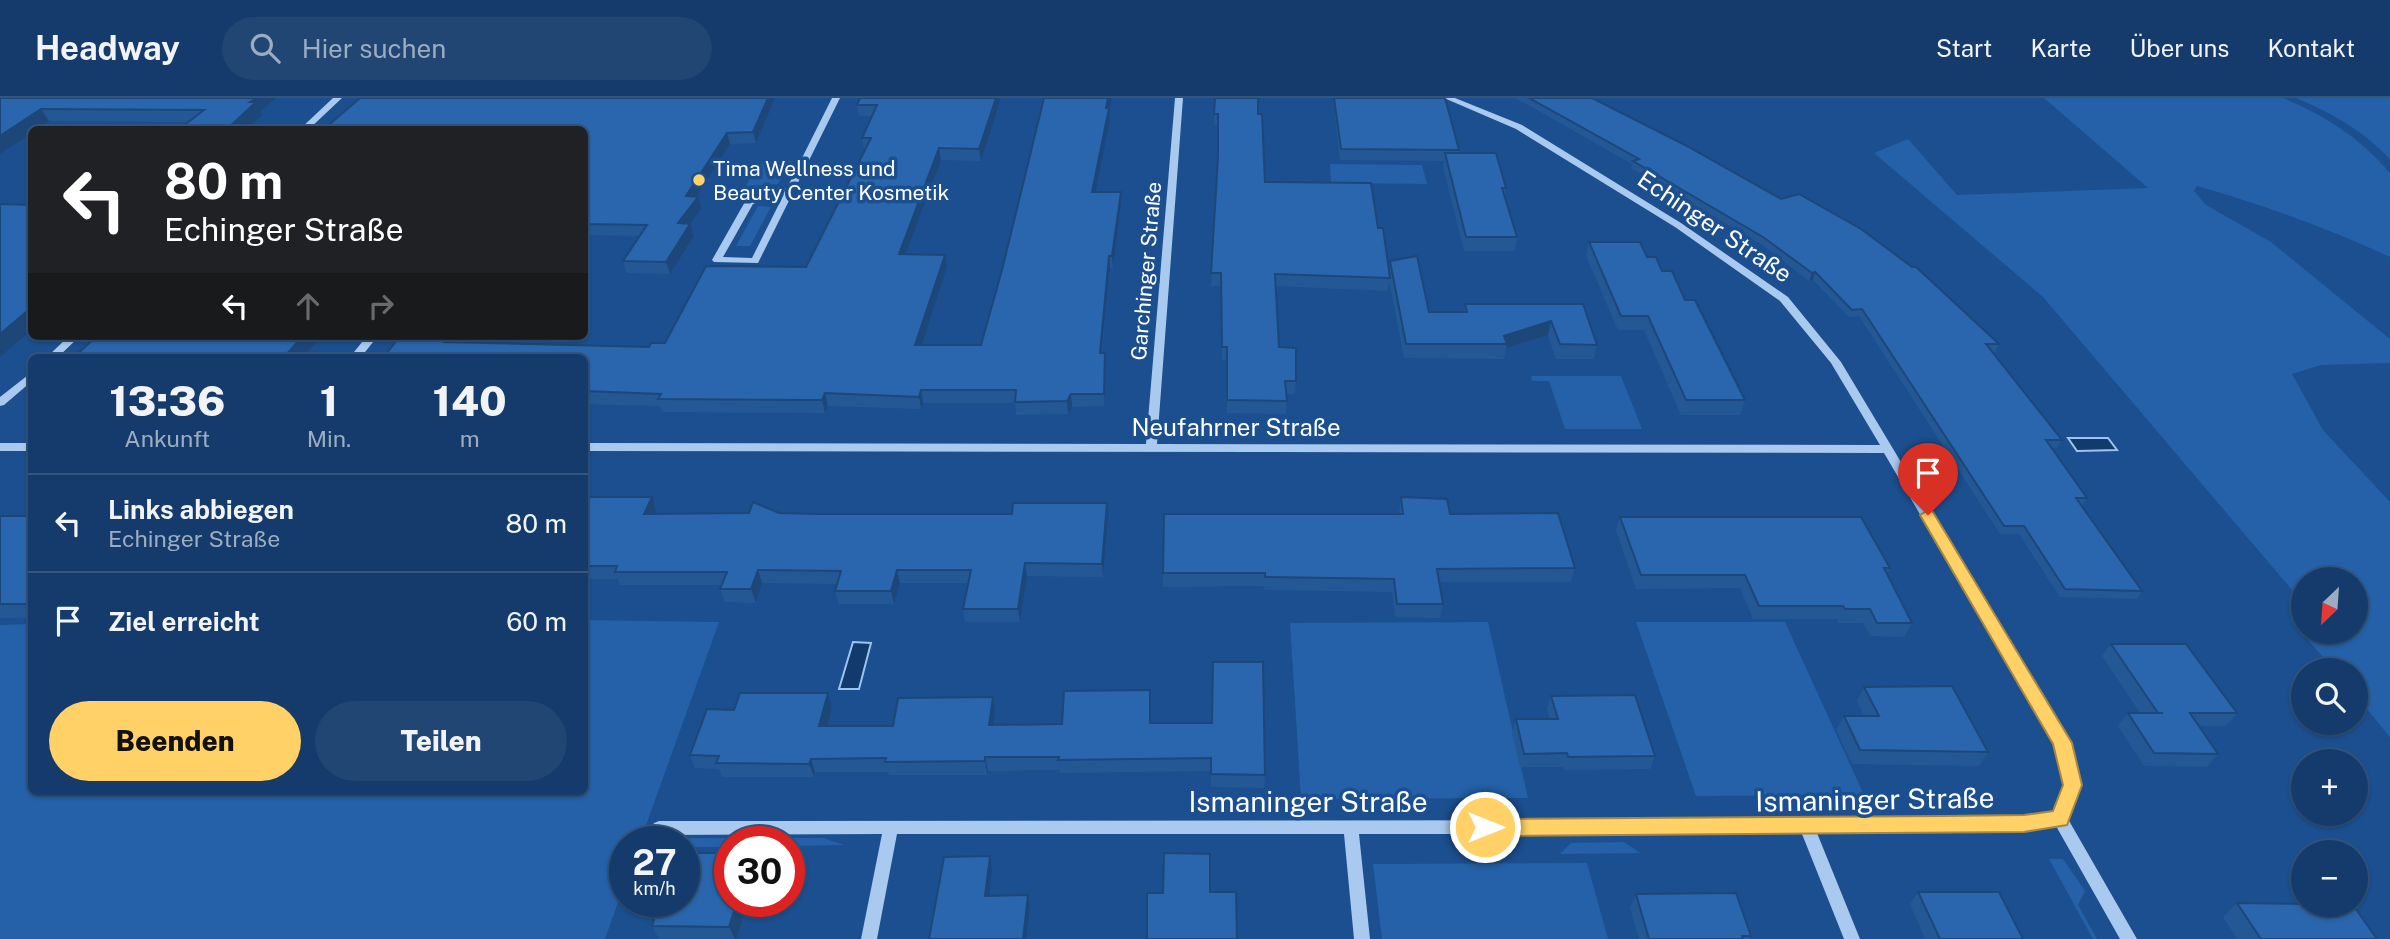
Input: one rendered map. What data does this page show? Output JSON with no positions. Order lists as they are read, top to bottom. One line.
{"streets":{"street":["Echinger Straße","Garchinger Straße","Neufahrner Straße","Ismaninger Straße"]},"crossings":[["Echinger Straße","Neufahrner Straße"],["Echinger Straße","Ismaninger Straße"],["Garchinger Straße","Neufahrner Straße"]],"places":["Tima Wellness und Beauty Center Kosmetik"],"north":"bottom left","page":{"header":"Headway","search":"Hier suchen","nav":["Start","Karte","Über uns","Kontakt"],"turn":["80 m","Echinger Straße"],"eta":["13:36","Ankunft","1","Min.","140","m"],"list":[{"name":"Links abbiegen","note":"Echinger Straße","value":"80 m"},{"name":"Ziel erreicht","value":"60 m"}],"map_buttons":["+","−"],"buttons":["Beenden","Teilen"],"speed":"27 km/h","limit":"30"}}
